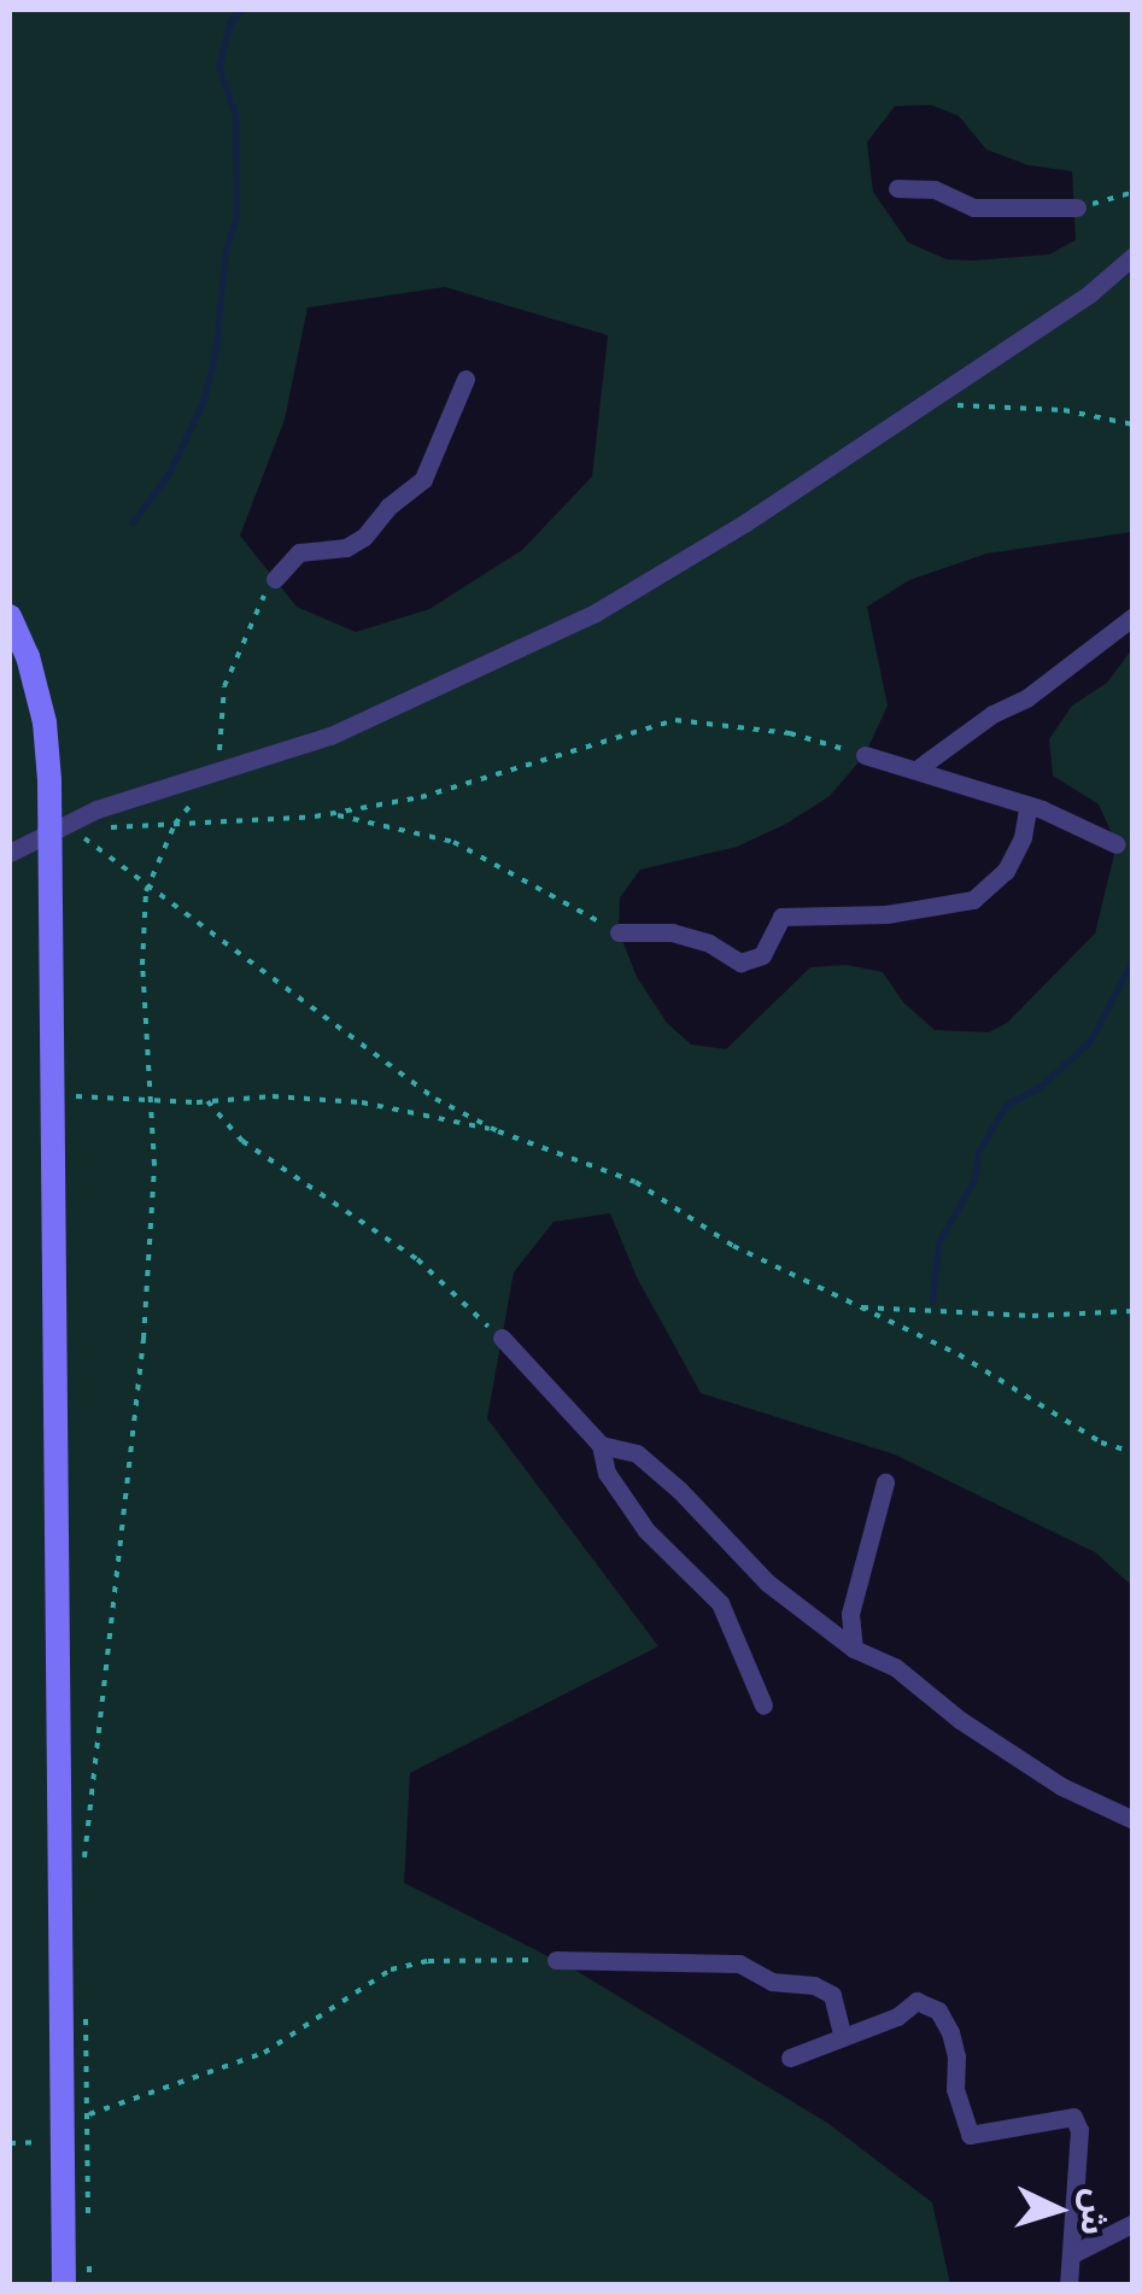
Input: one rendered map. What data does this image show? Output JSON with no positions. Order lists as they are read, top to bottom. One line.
{"north":"right"}
